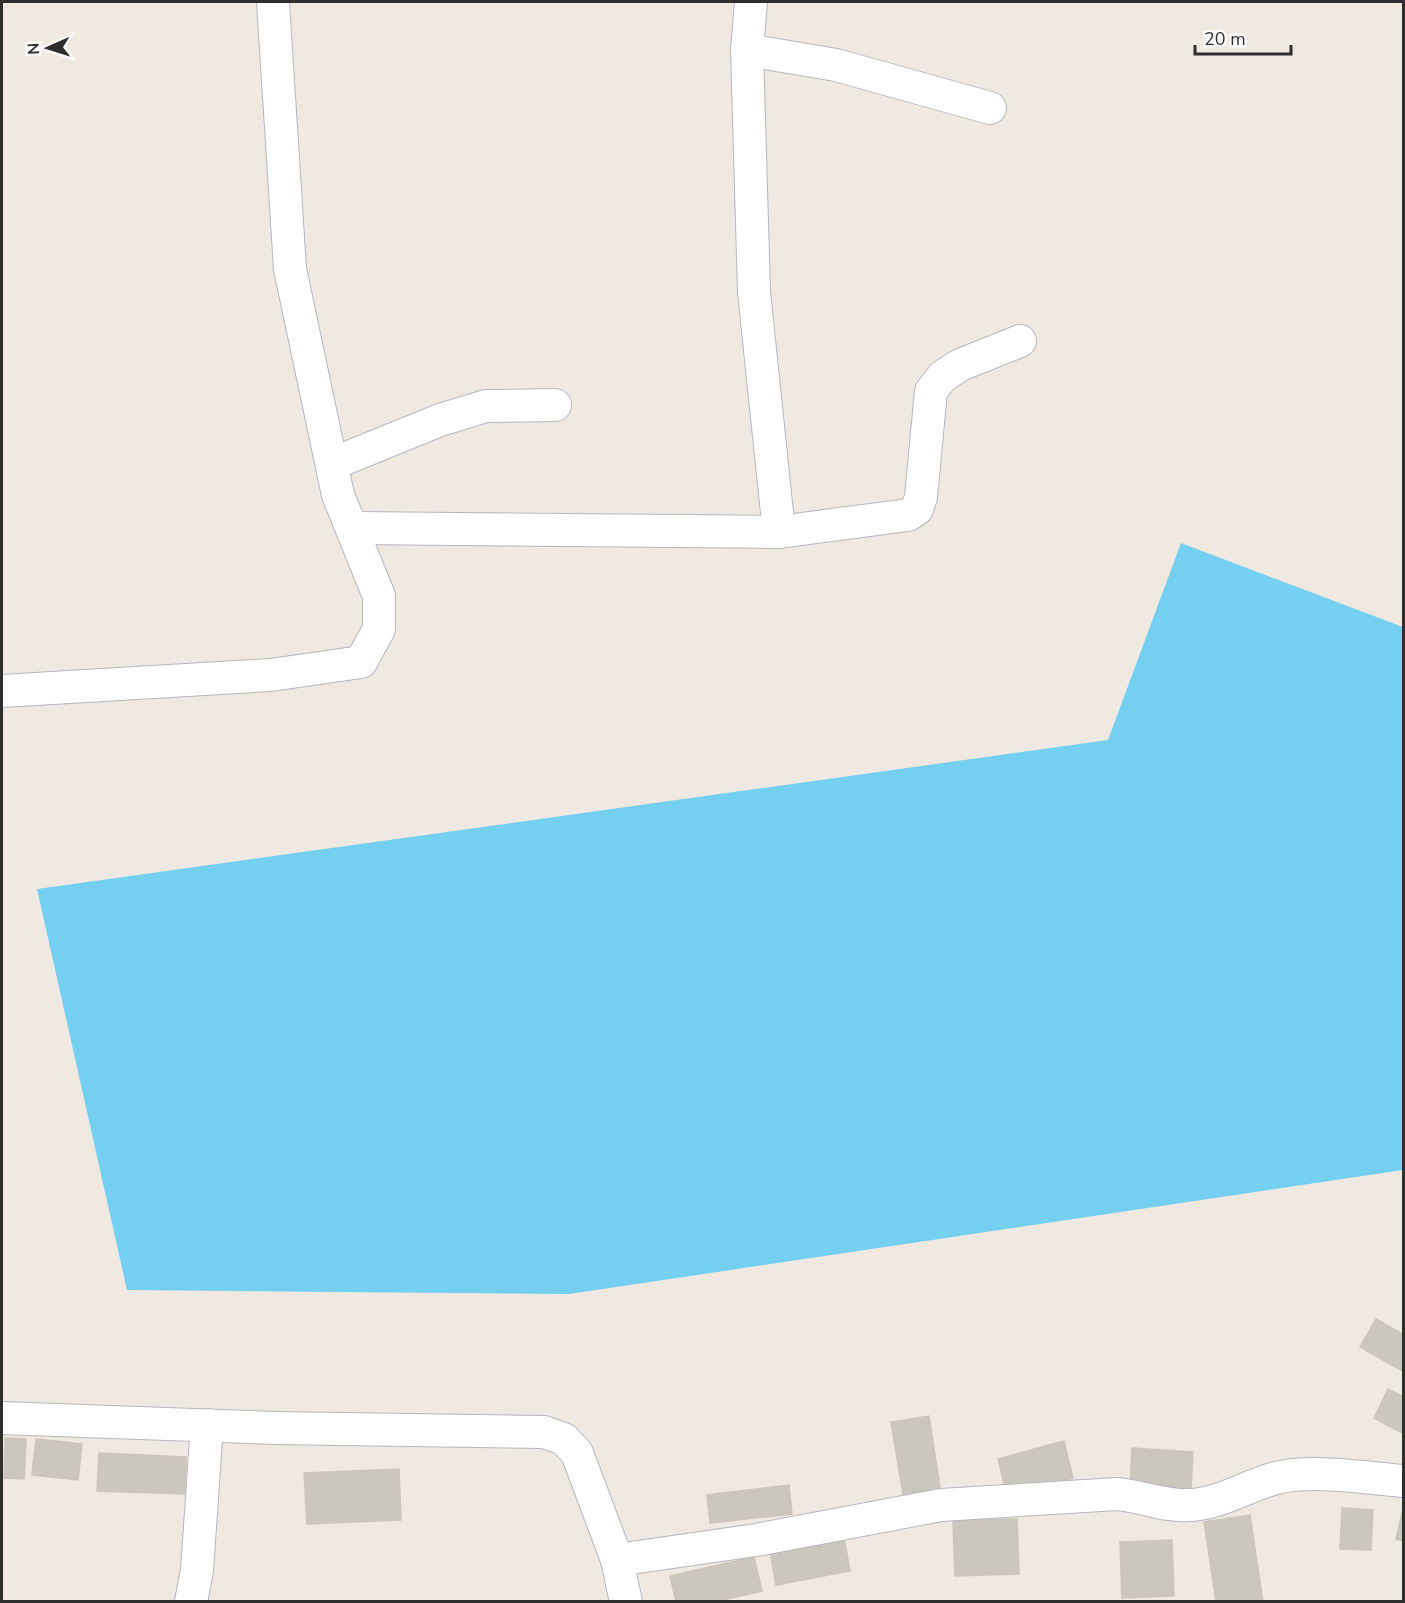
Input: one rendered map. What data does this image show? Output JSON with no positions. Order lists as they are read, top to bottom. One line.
{"scale_bar":"20 m","north":"left"}
